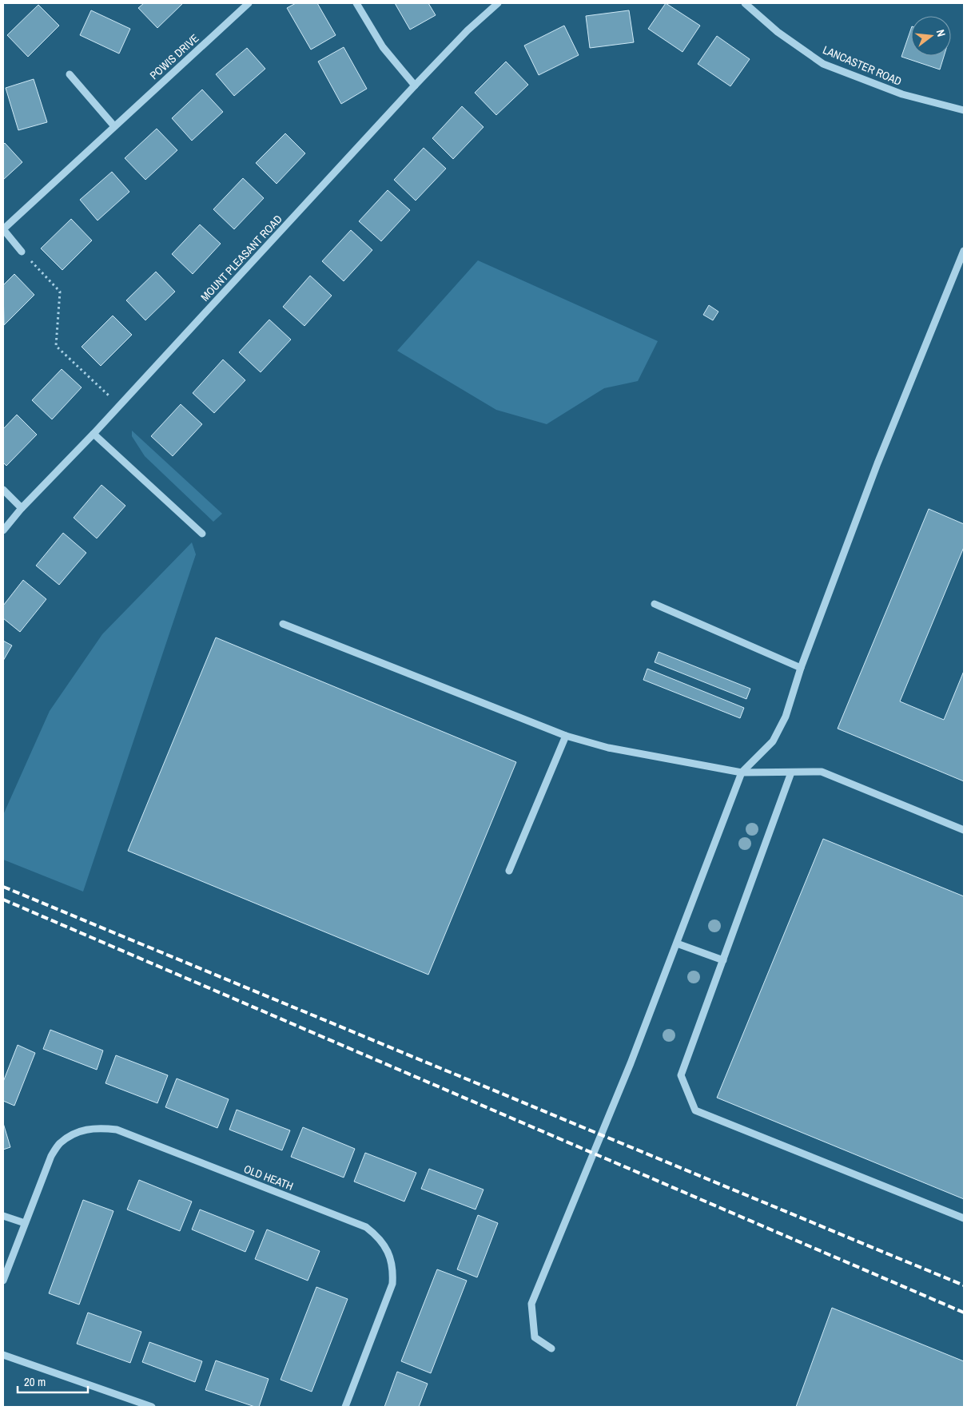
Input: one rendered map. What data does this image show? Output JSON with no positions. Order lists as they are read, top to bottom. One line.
{"streets":{"street":["POWIS DRIVE","LANCASTER ROAD","MOUNT PLEASANT ROAD","OLD HEATH"]},"scale_bar":"20 m","north":"right"}
